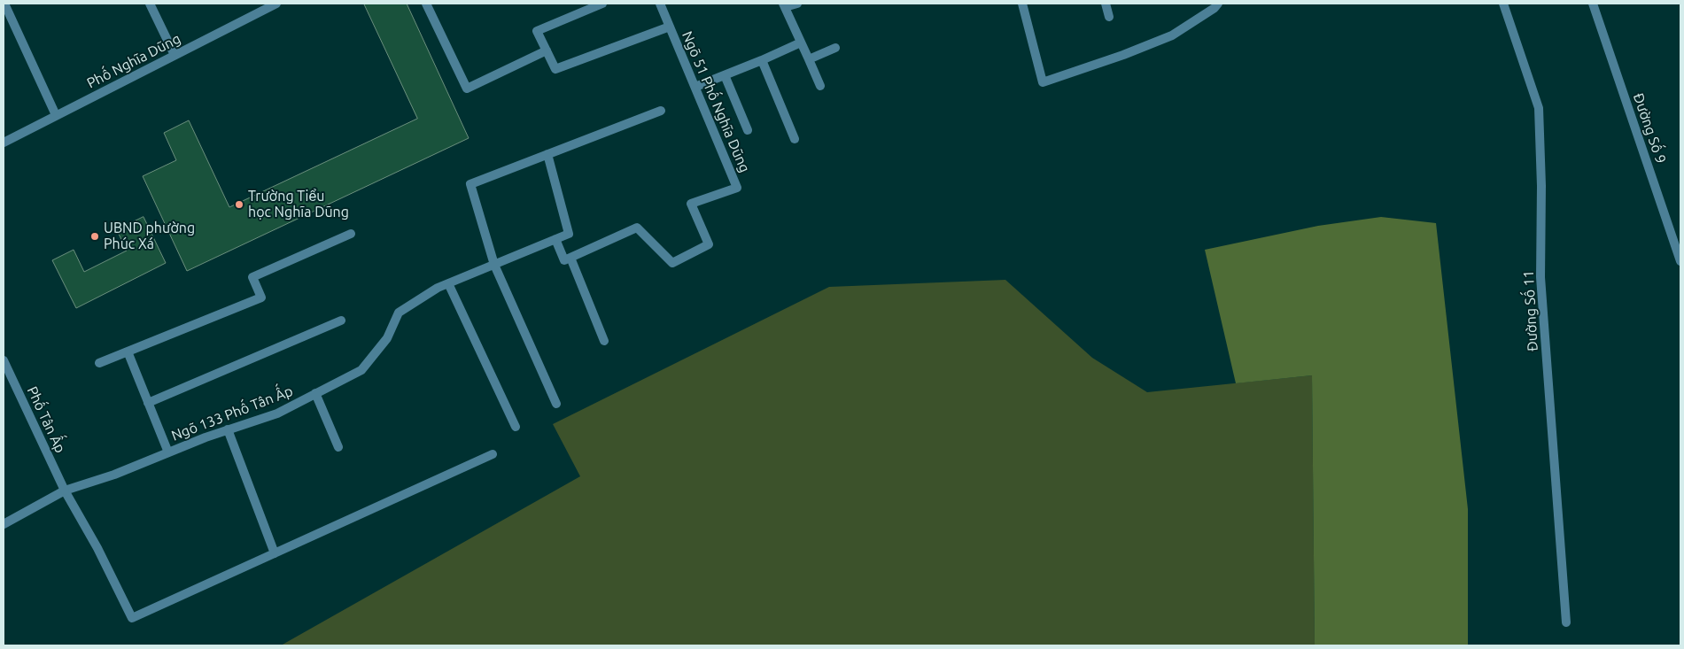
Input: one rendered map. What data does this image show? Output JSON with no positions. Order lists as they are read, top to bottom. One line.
{"streets":{"street":["Phố Nghĩa Dũng","Ngõ 51 Phố Nghĩa Dũng","Đường Số 9","Đường Số 11","Ngõ 133 Phố Tân Ấp","Phố Tân Ấp"]},"crossings":[["Ngõ 133 Phố Tân Ấp","Phố Tân Ấp"]],"places":["Trường Tiểu học Nghĩa Dũng","UBND phường Phúc Xá"]}
